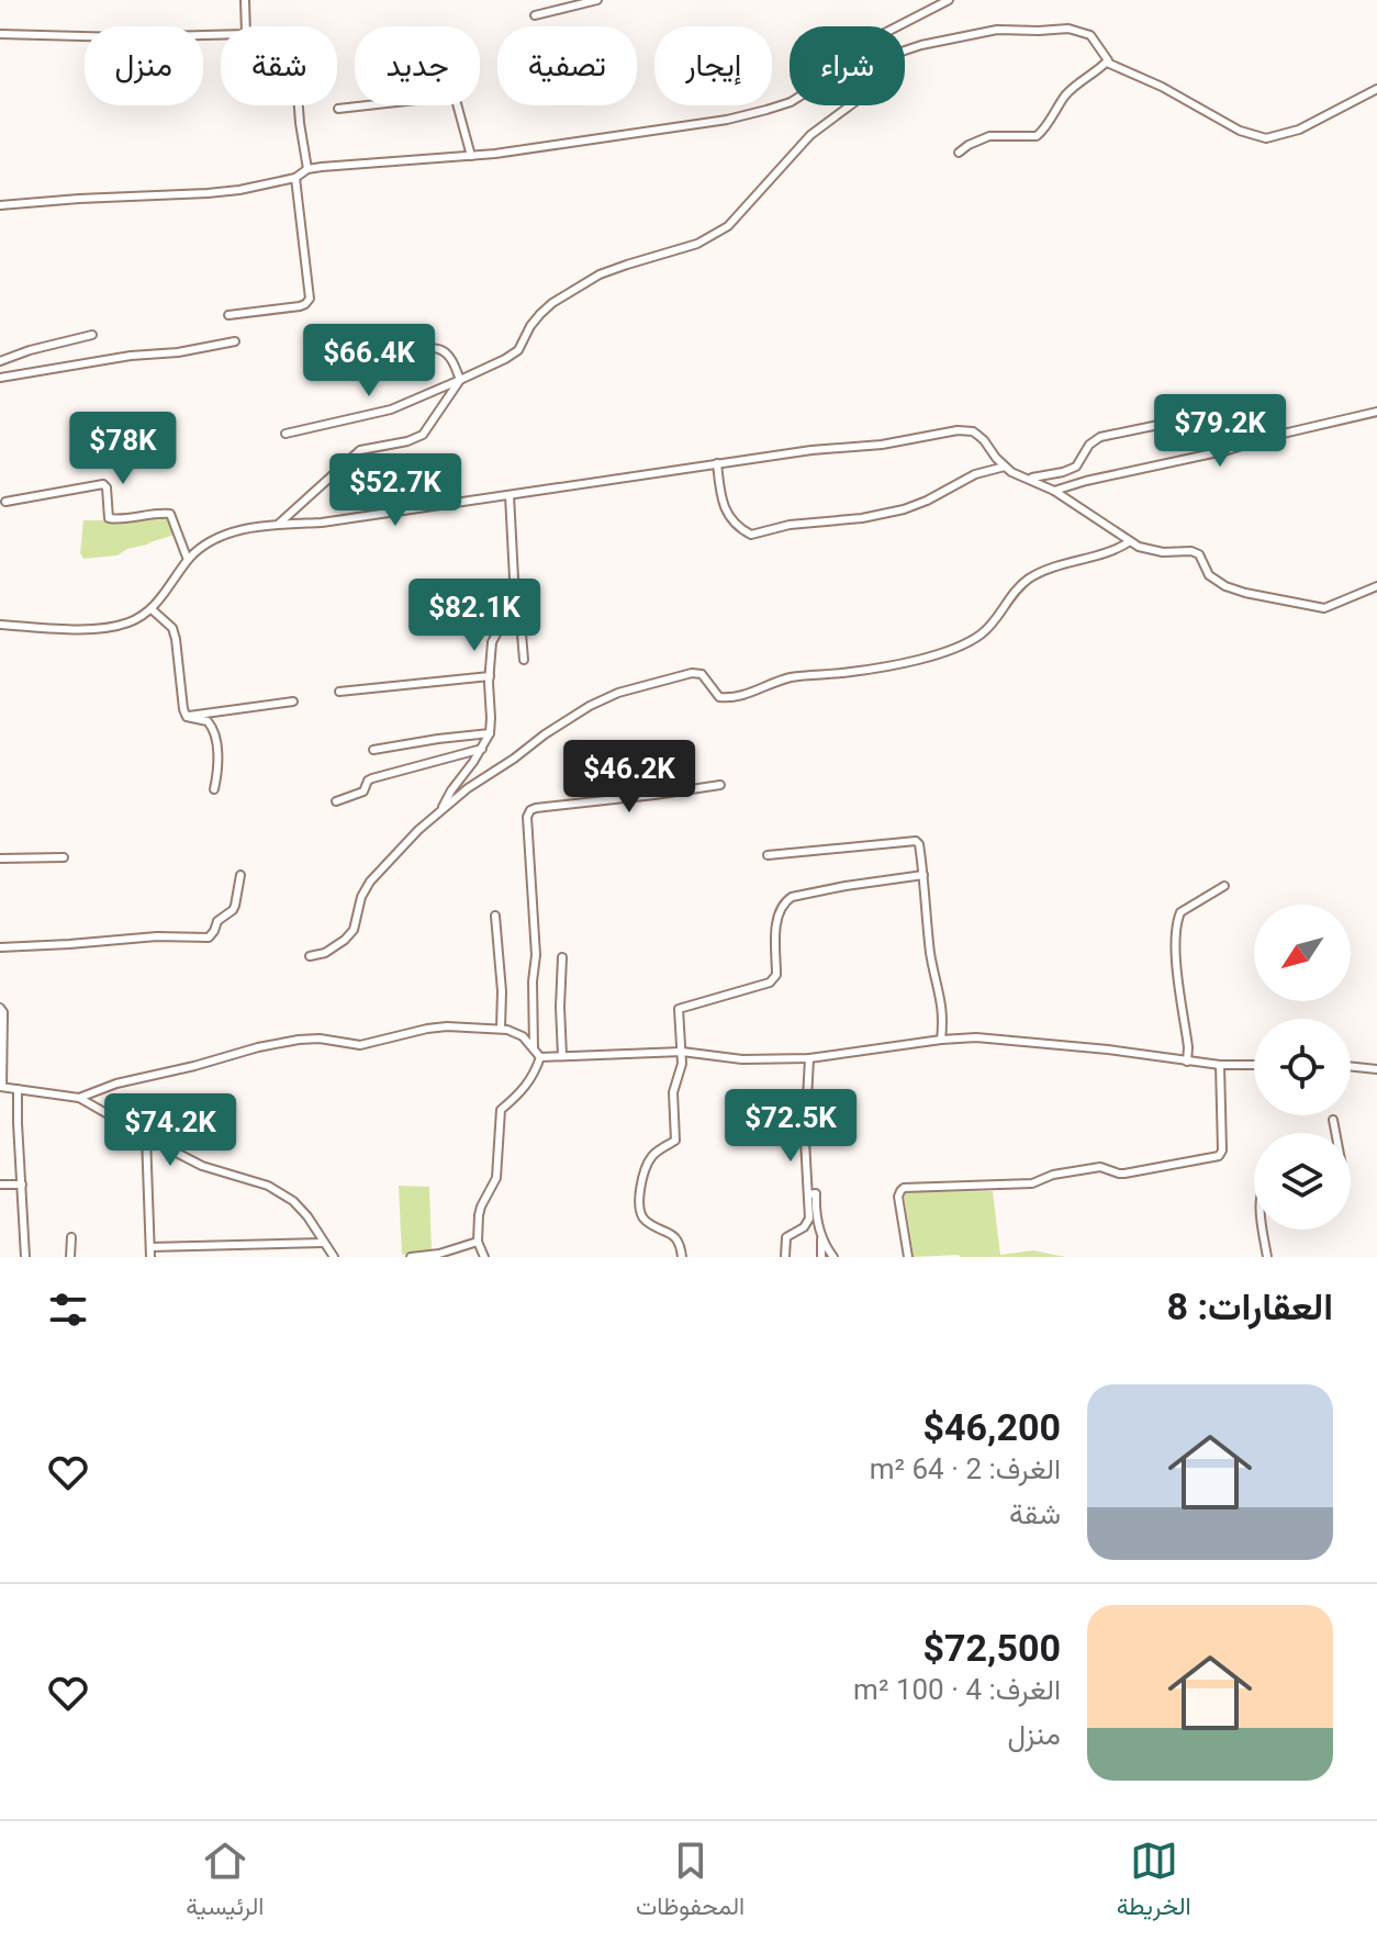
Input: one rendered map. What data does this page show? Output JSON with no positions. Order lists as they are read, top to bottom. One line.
{"north":"bottom left","page":{"chip":["شراء","إيجار","تصفية","جديد","شقة","منزل"],"price":["$66.4K","$79.2K","$78K","$52.7K","$82.1K","$46.2K","$72.5K","$74.2K"],"heading":"العقارات: 8","list":[{"name":"$46,200","note":"الغرف: 2 · 64 m² · شقة"},{"name":"$72,500","note":"الغرف: 4 · 100 m² · منزل"}],"tabs":["الخريطة","المحفوظات","الرئيسية"]}}
